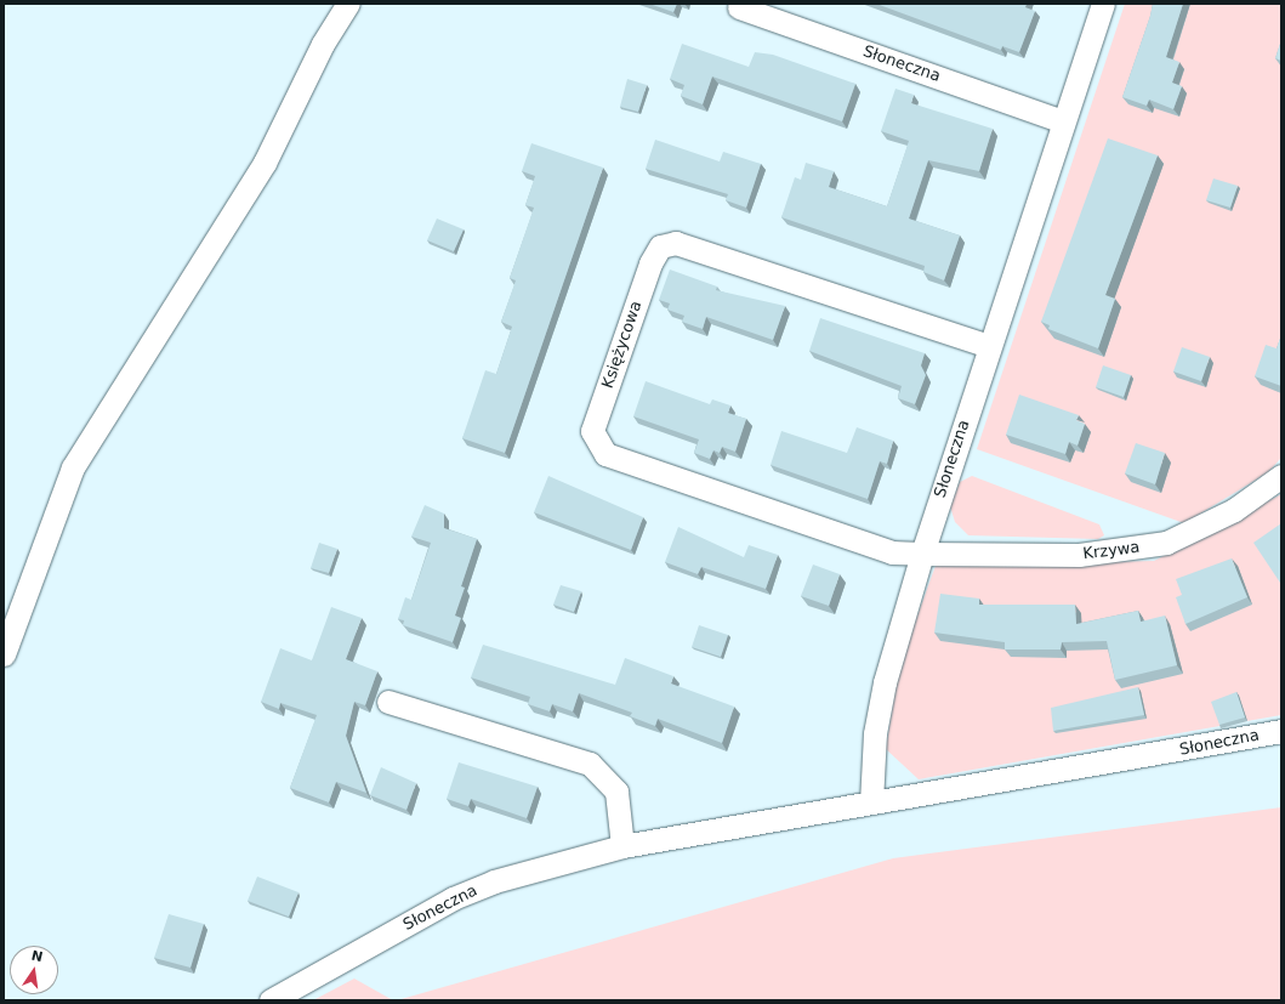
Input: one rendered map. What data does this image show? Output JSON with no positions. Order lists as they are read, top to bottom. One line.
{"streets":{"street":["Słoneczna","Księżycowa","Krzywa"]},"crossings":[["Słoneczna","Księżycowa"],["Słoneczna","Krzywa"],["Księżycowa","Krzywa"]],"north":"top"}
